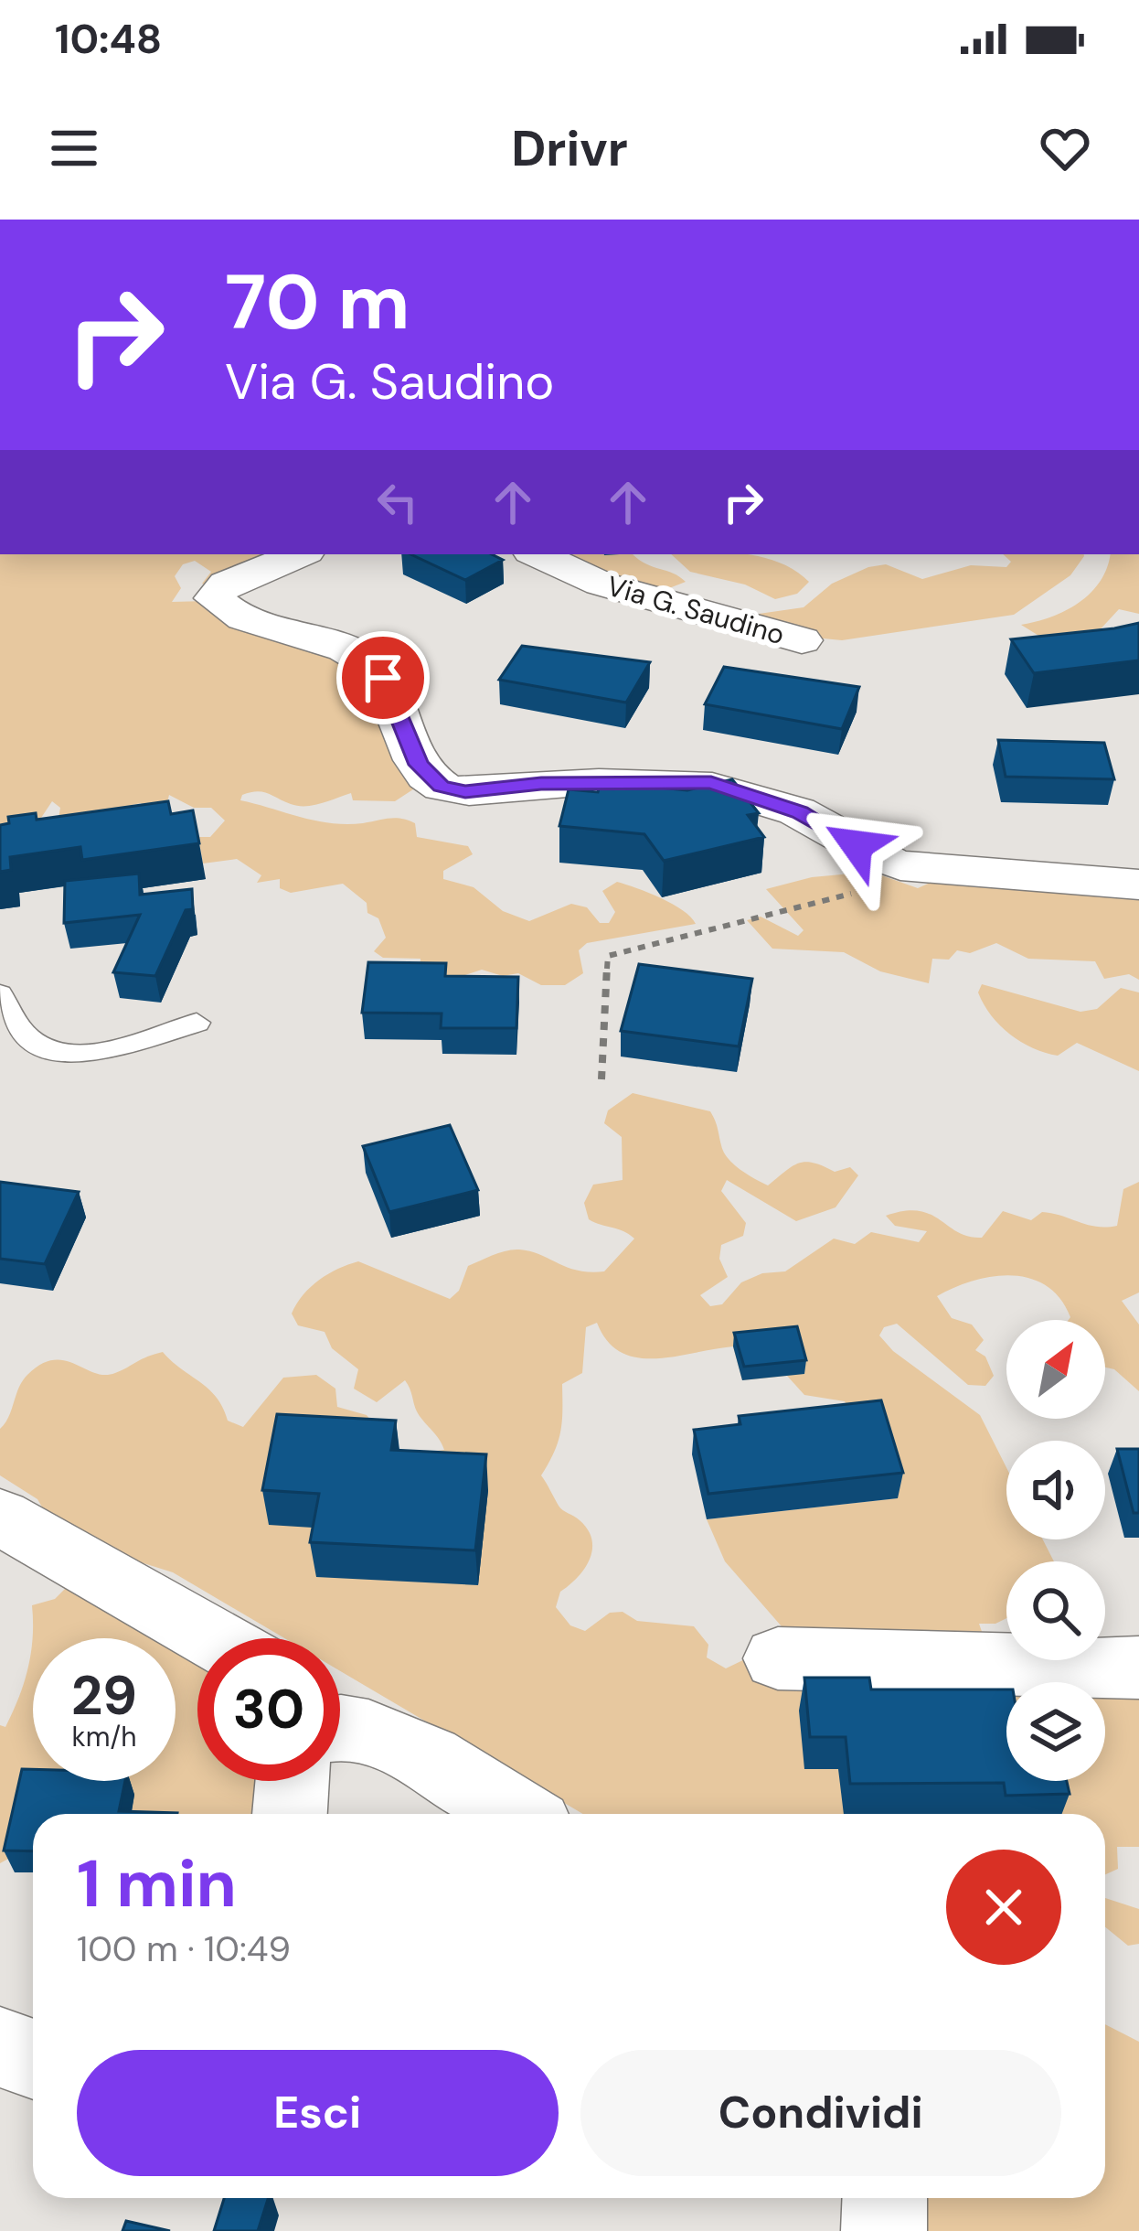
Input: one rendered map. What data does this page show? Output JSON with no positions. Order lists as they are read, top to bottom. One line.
{"streets":{"street":["Via G. Saudino"]},"north":"top right","page":{"status":"10:48","header":"Drivr","turn":["70 m","Via G. Saudino"],"speed":"29 km/h","limit":"30","heading":["1 min","100 m · 10:49"],"buttons":["Esci","Condividi"]}}
